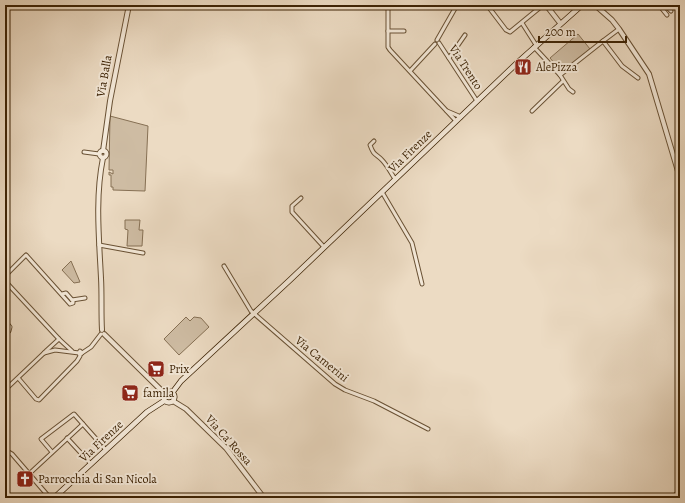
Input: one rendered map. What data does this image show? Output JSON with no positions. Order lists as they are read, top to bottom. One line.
{"streets":{"main road":["Via Firenze"],"street":["Via Trento","Via Balla","Via Camerini","Via Ca' Rossa"]},"crossings":[["Via Trento","Via Firenze"],["Via Firenze","Via Camerini"],["Via Firenze","Via Ca' Rossa"]],"places":{"restaurant":["AlePizza"],"supermarket":["Prix","famila"],"church":["Parrocchia di San Nicola"]},"scale_bar":"200 m"}
